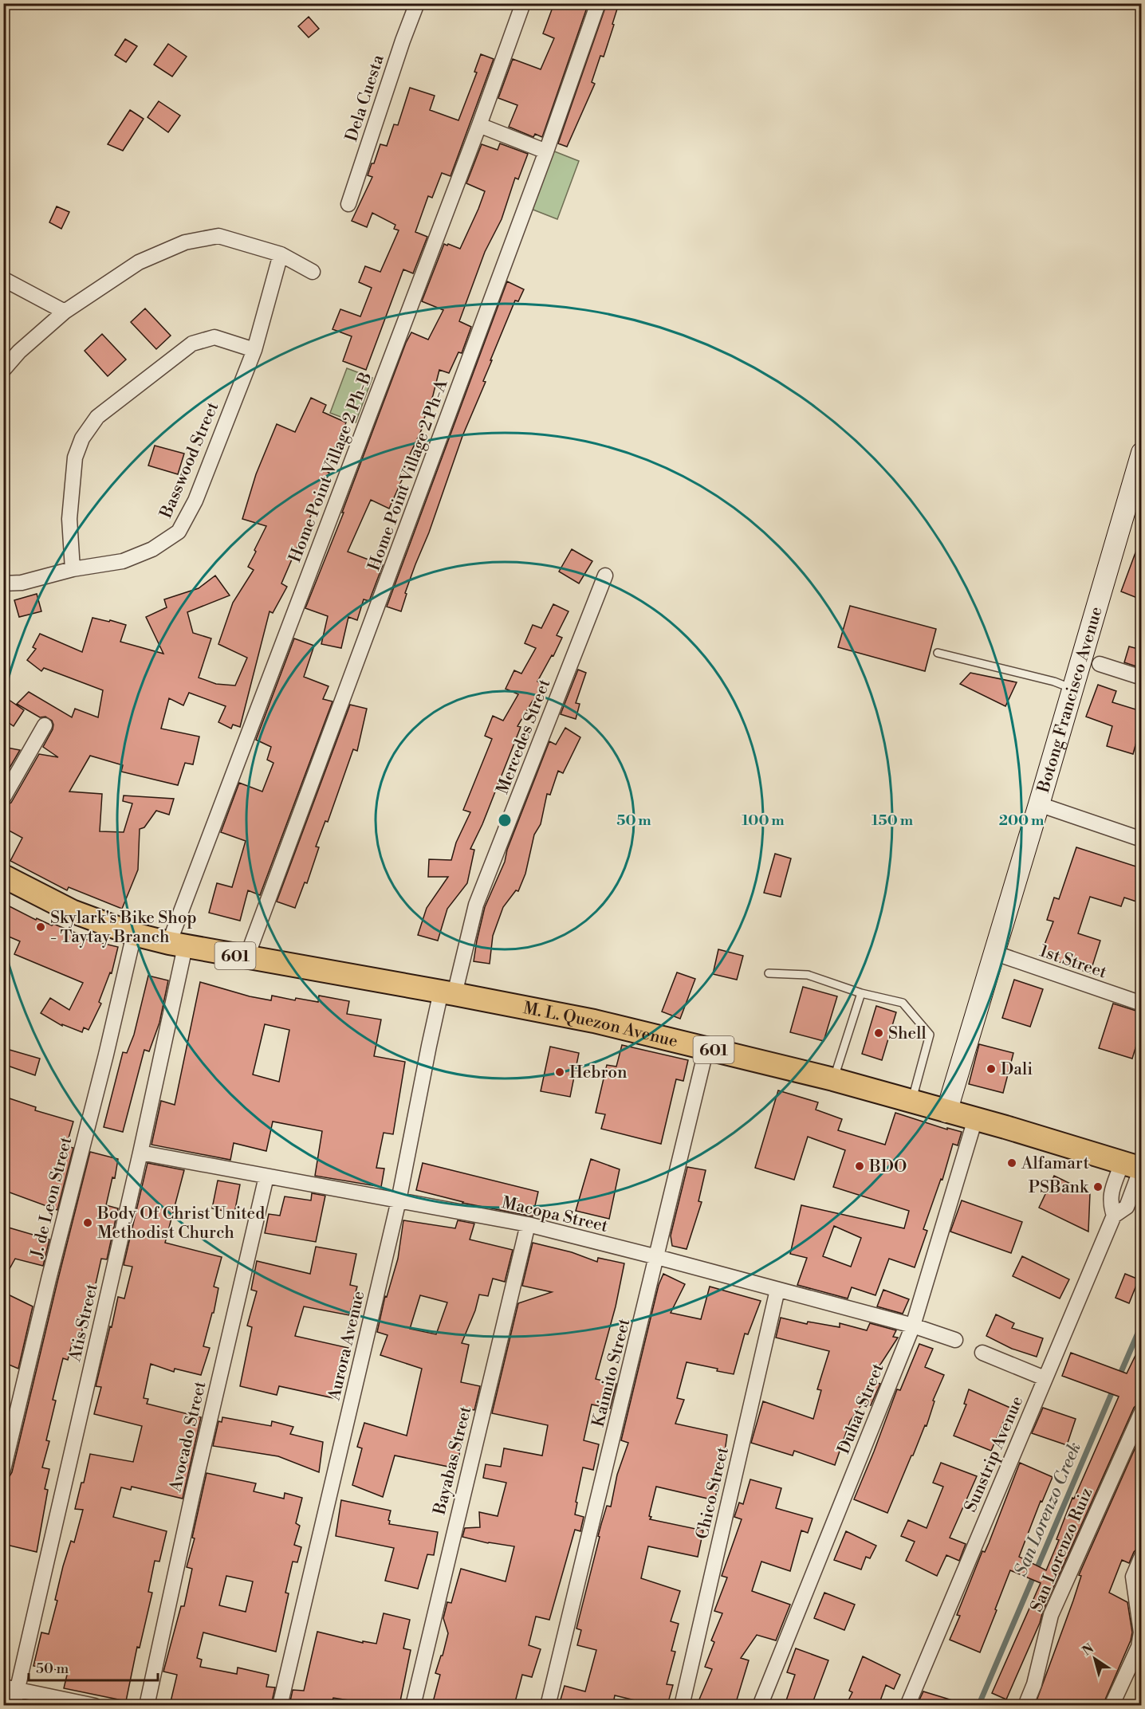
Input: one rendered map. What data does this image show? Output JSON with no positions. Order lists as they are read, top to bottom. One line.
{"streets":{"main road":["601","M. L. Quezon Avenue"],"street":["Dela Cuesta","Basswood Street","Home Point Village 2 Ph-B","Home Point Village 2 Ph-A","Botong Francisco Avenue","Mercedes Street","1st Street","J. de Leon Street","Macopa Street","Atis Street","Aurora Avenue","Kaimito Street","Duhat Street","Avocado Street","Sunstrip Avenue","Bayabas Street","Chico Street","San Lorenzo Ruiz"]},"crossings":[["Home Point Village 2 Ph-B","M. L. Quezon Avenue"],["Home Point Village 2 Ph-B","Atis Street"],["Home Point Village 2 Ph-A","M. L. Quezon Avenue"],["Botong Francisco Avenue","1st Street"],["Botong Francisco Avenue","M. L. Quezon Avenue"],["Mercedes Street","M. L. Quezon Avenue"],["Mercedes Street","Aurora Avenue"],["601","M. L. Quezon Avenue"],["601","J. de Leon Street"],["M. L. Quezon Avenue","J. de Leon Street"],["M. L. Quezon Avenue","Atis Street"],["M. L. Quezon Avenue","Aurora Avenue"],["M. L. Quezon Avenue","Kaimito Street"],["M. L. Quezon Avenue","Duhat Street"],["Macopa Street","Atis Street"],["Macopa Street","Aurora Avenue"],["Macopa Street","Kaimito Street"],["Macopa Street","Duhat Street"],["Macopa Street","Avocado Street"],["Macopa Street","Bayabas Street"],["Macopa Street","Chico Street"]],"water":["San Lorenzo Creek"],"places":["Skylark's Bike Shop - Taytay Branch","Shell","Dali","Hebron","Alfamart","BDO","PSBank","Body Of Christ United Methodist Church"],"scale_bar":"50 m","north":"top left","rings":["50 m","100 m","150 m","200 m"]}
